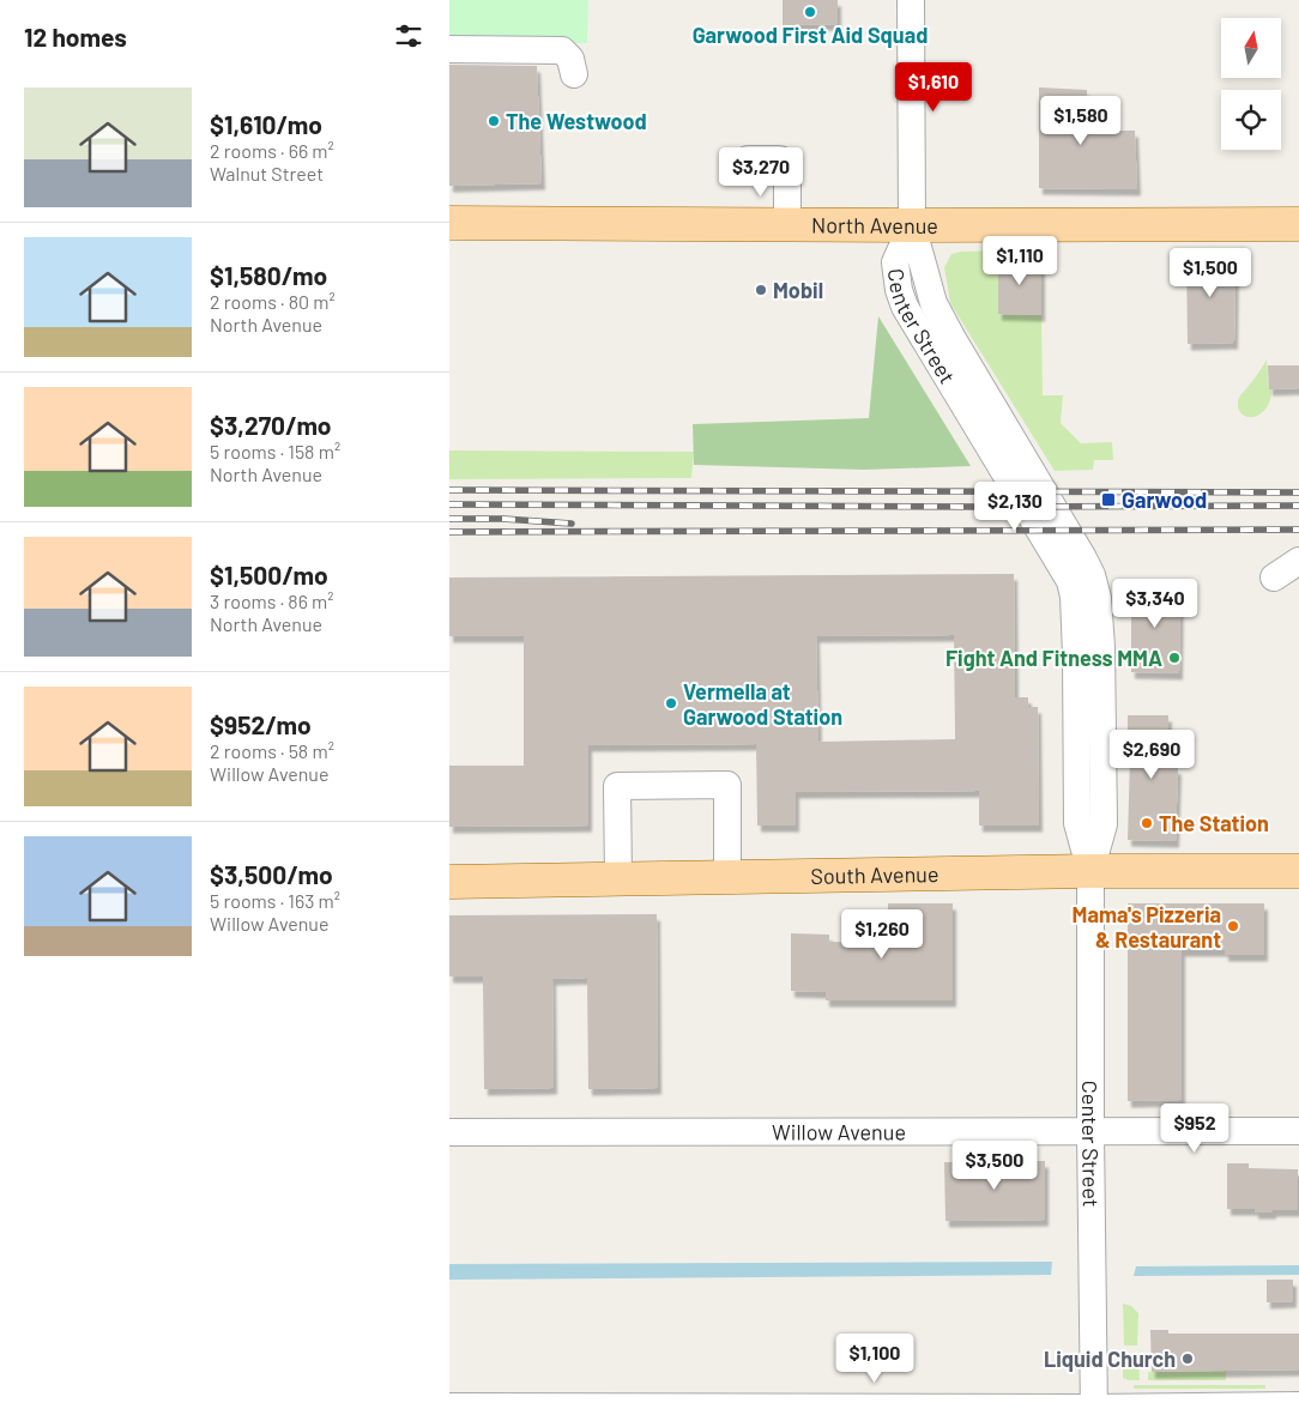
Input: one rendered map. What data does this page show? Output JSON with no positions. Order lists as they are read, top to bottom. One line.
{"streets":{"main road":["North Avenue","South Avenue"],"street":["Center Street","Willow Avenue"]},"crossings":[["North Avenue","Center Street"],["Center Street","South Avenue"],["Center Street","Willow Avenue"]],"places":{"other":["Garwood First Aid Squad","The Westwood","Mobil","Fight And Fitness MMA","Vermella at Garwood Station","The Station","Mama's Pizzeria & Restaurant","Liquid Church"],"transit":["Garwood"]},"north":"top","page":{"heading":"12 homes","price":["$1,610","$1,580","$3,270","$1,110","$1,500","$2,130","$3,340","$2,690","$1,260","$952","$3,500","$1,100"],"list":[{"name":"$1,610/mo","note":"2 rooms · 66 m² · Walnut Street"},{"name":"$1,580/mo","note":"2 rooms · 80 m² · North Avenue"},{"name":"$3,270/mo","note":"5 rooms · 158 m² · North Avenue"},{"name":"$1,500/mo","note":"3 rooms · 86 m² · North Avenue"},{"name":"$952/mo","note":"2 rooms · 58 m² · Willow Avenue"},{"name":"$3,500/mo","note":"5 rooms · 163 m² · Willow Avenue"}]}}
